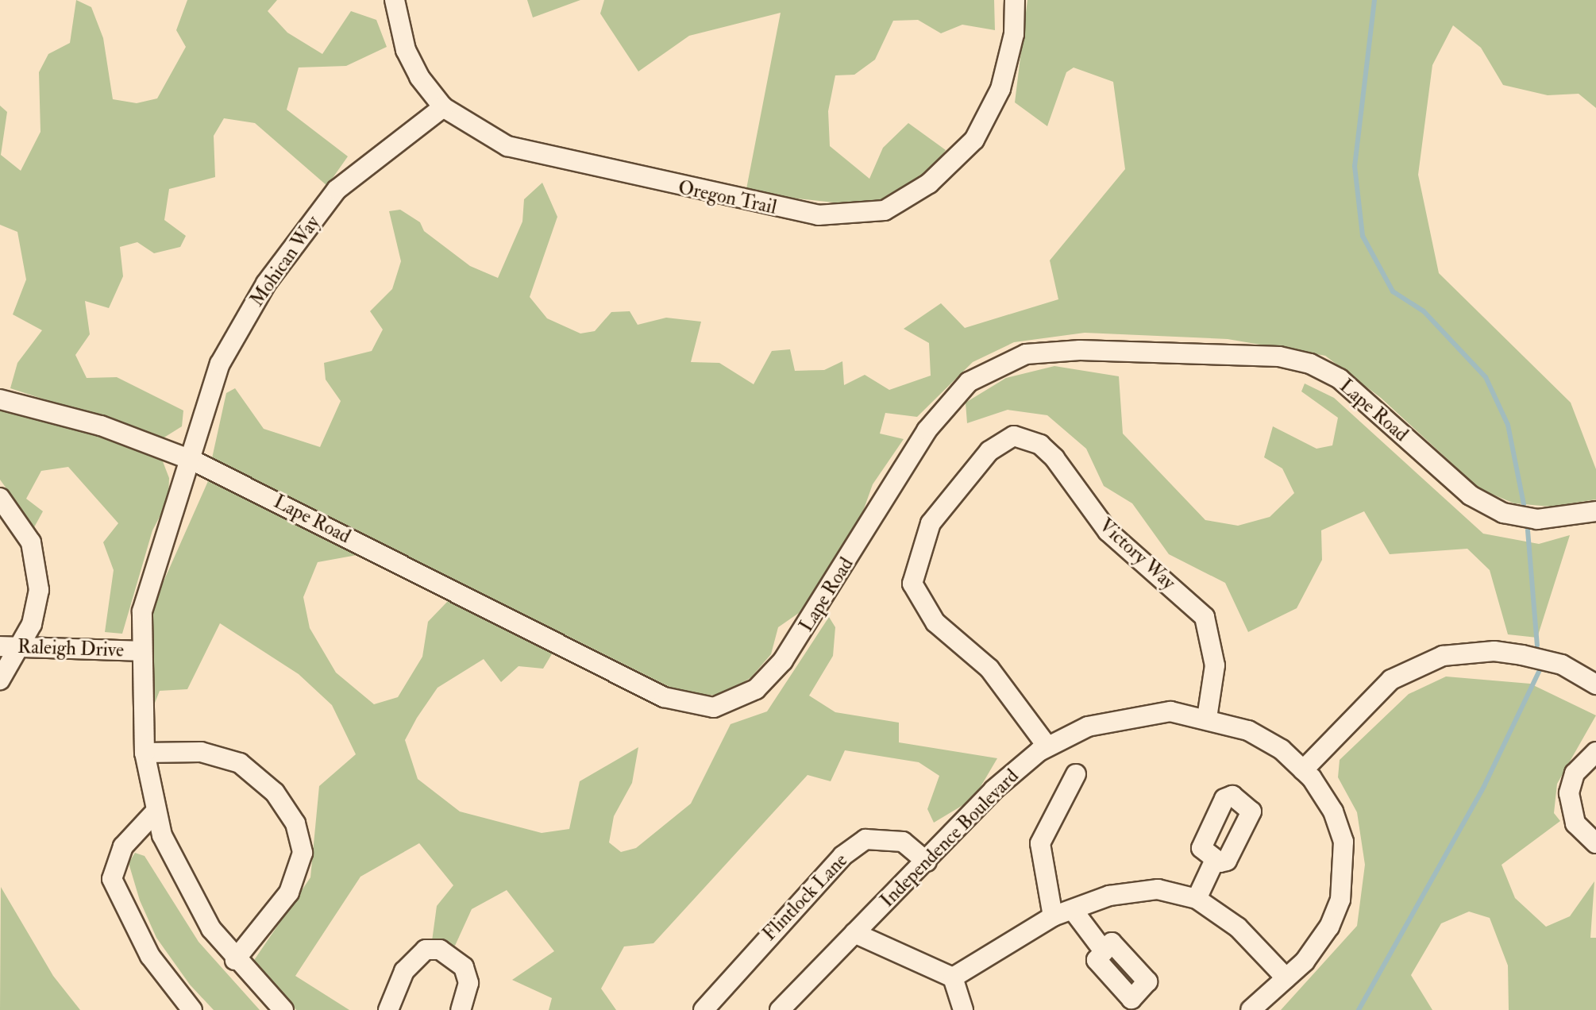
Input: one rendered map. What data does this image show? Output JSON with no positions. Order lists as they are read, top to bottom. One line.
{"streets":{"street":["Oregon Trail","Mohican Way","Lape Road","Victory Way","Raleigh Drive","Independence Boulevard","Flintlock Lane"]},"crossings":[["Oregon Trail","Mohican Way"],["Mohican Way","Lape Road"],["Victory Way","Independence Boulevard"],["Independence Boulevard","Flintlock Lane"]]}
